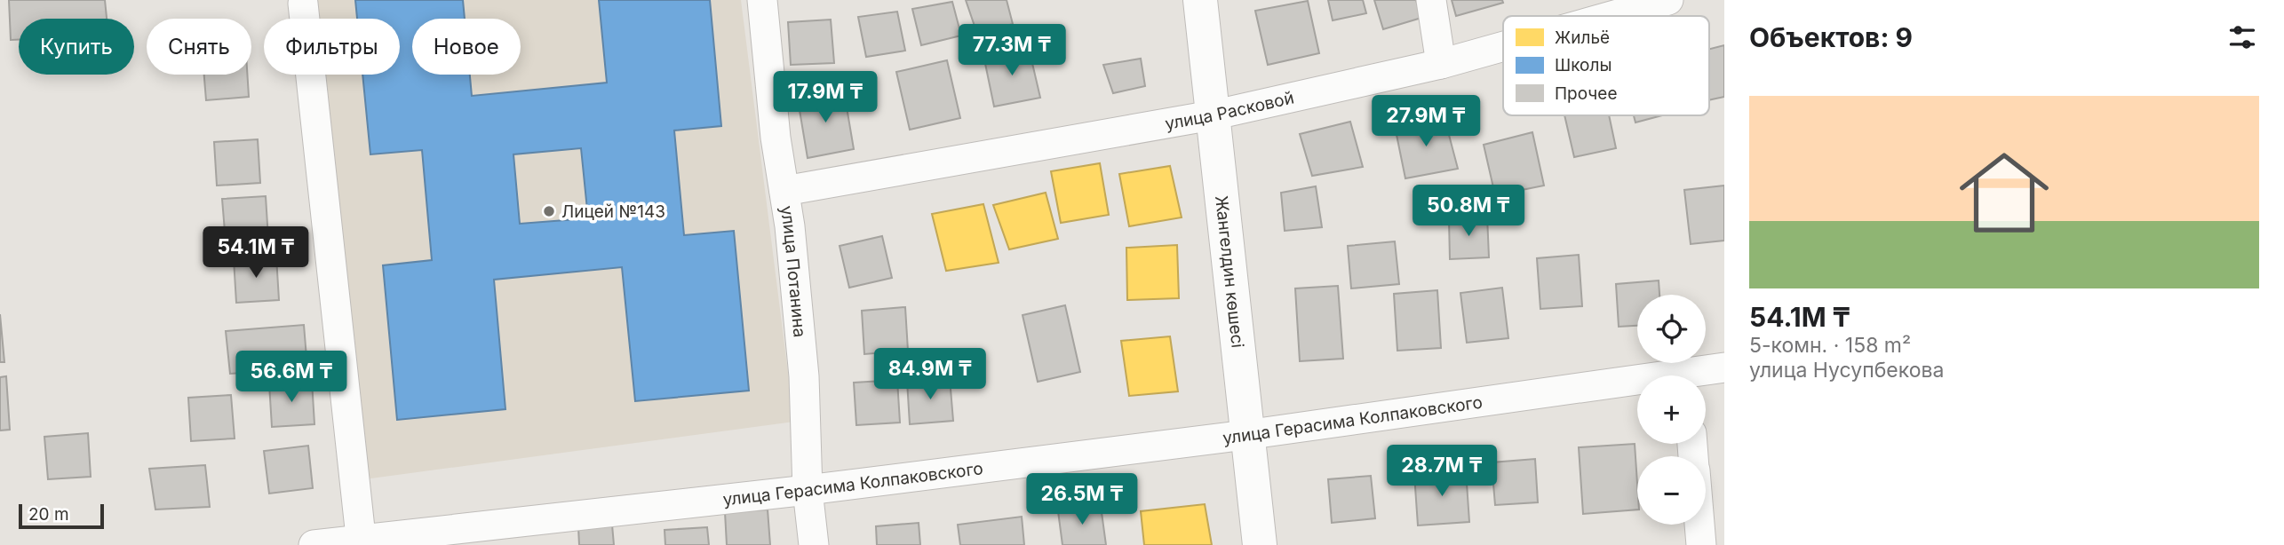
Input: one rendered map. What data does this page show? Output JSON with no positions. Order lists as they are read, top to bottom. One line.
{"streets":{"main road":["Жангелдин көшесі"],"street":["улица Расковой","улица Потанина","улица Герасима Колпаковского"]},"crossings":[["улица Расковой","улица Потанина"],["улица Расковой","Жангелдин көшесі"],["улица Потанина","улица Герасима Колпаковского"],["Жангелдин көшесі","улица Герасима Колпаковского"]],"places":["Лицей №143"],"legend":["Жильё","Школы","Прочее"],"scale_bar":"20 m","page":{"heading":"Объектов: 9","chip":["Купить","Снять","Фильтры","Новое"],"price":["77.3M ₸","17.9M ₸","27.9M ₸","50.8M ₸","54.1M ₸","84.9M ₸","56.6M ₸","28.7M ₸","26.5M ₸"],"list":[{"name":"54.1M ₸","note":"5-комн. · 158 m² · улица Нусупбекова"}],"map_buttons":["+","−"],"scale":"20 m"}}
